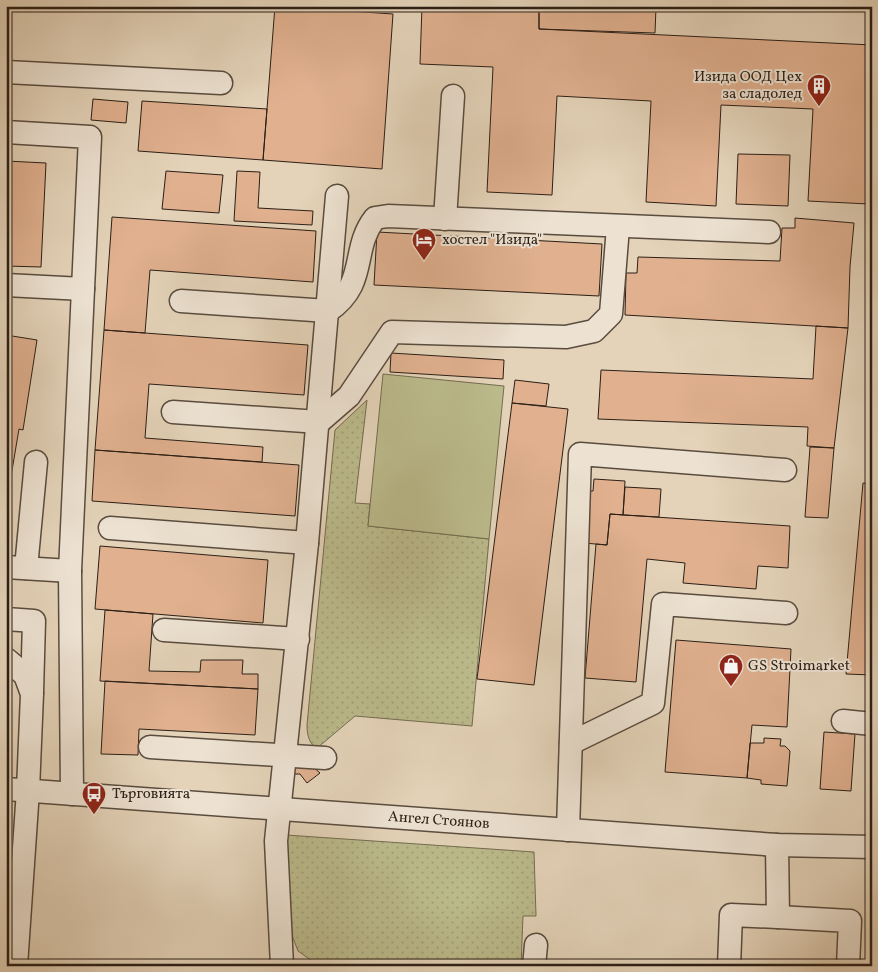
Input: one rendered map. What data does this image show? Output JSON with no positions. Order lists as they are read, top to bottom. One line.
{"streets":{"street":["Ангел Стоянов"]},"places":{"building":["Изида ООД Цех за сладолед"],"hotel":["хостел \"Изида\""],"shop":["GS Stroimarket"],"bus stop":["Търговията"]}}
